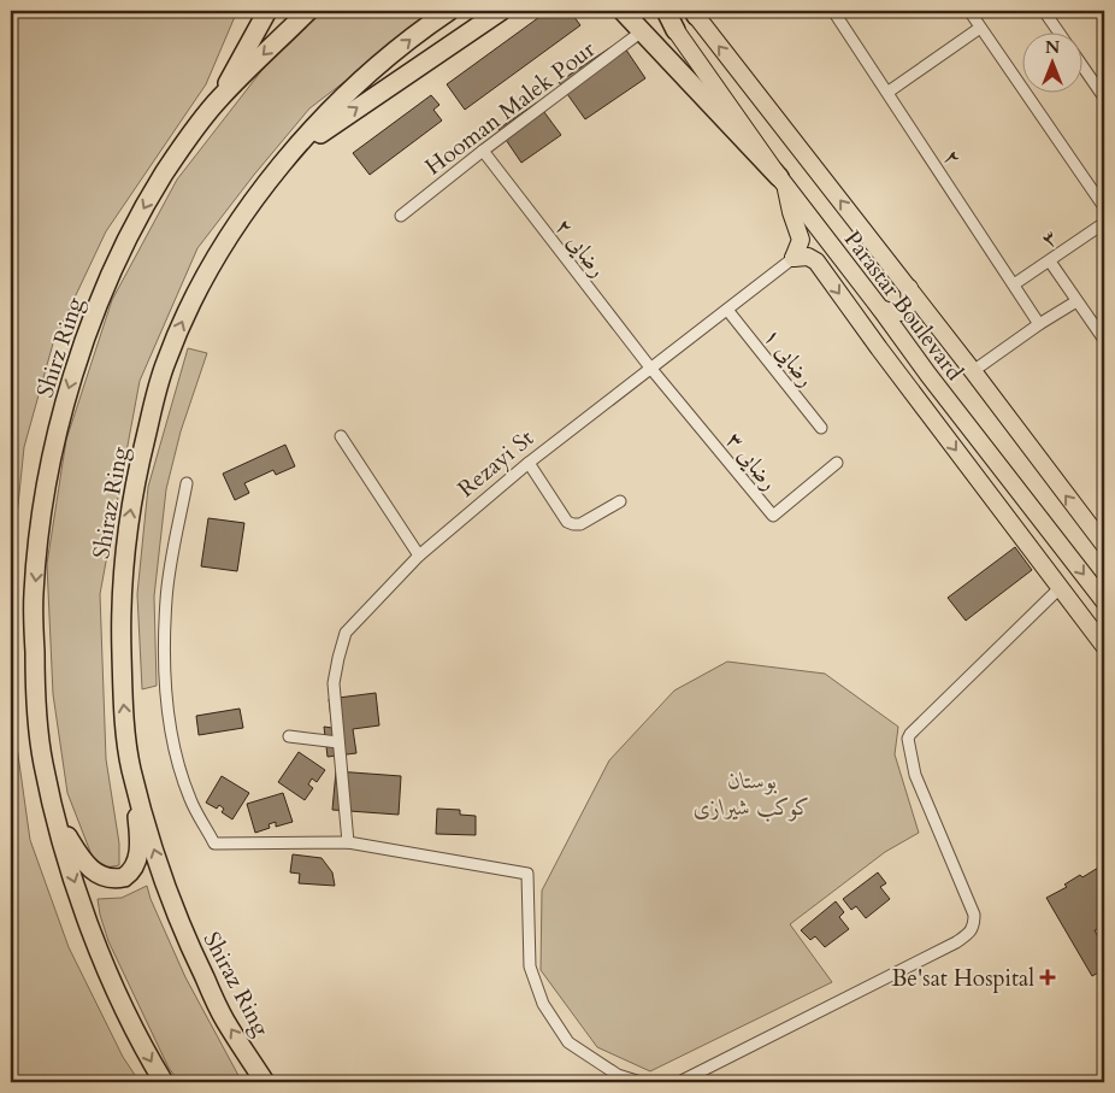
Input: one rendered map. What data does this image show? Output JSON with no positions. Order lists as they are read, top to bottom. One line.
{"streets":{"highway":["Shirz Ring","Shiraz Ring"],"main road":["Parastar Boulevard"],"street":["Hooman Malek Pour","۲","۳","رضایی ۲","رضایی ۱","رضایی ۳","Rezayi St"]},"crossings":[["Hooman Malek Pour","رضایی ۲"],["۲","۳"],["رضایی ۲","رضایی ۳"],["رضایی ۲","Rezayi St"],["رضایی ۱","Rezayi St"],["رضایی ۳","Rezayi St"]],"one_way":["Shirz Ring","Shiraz Ring"],"parks":["بوستان کوکب شیرازی"],"places":{"health":["Be'sat Hospital"]},"north":"top"}
